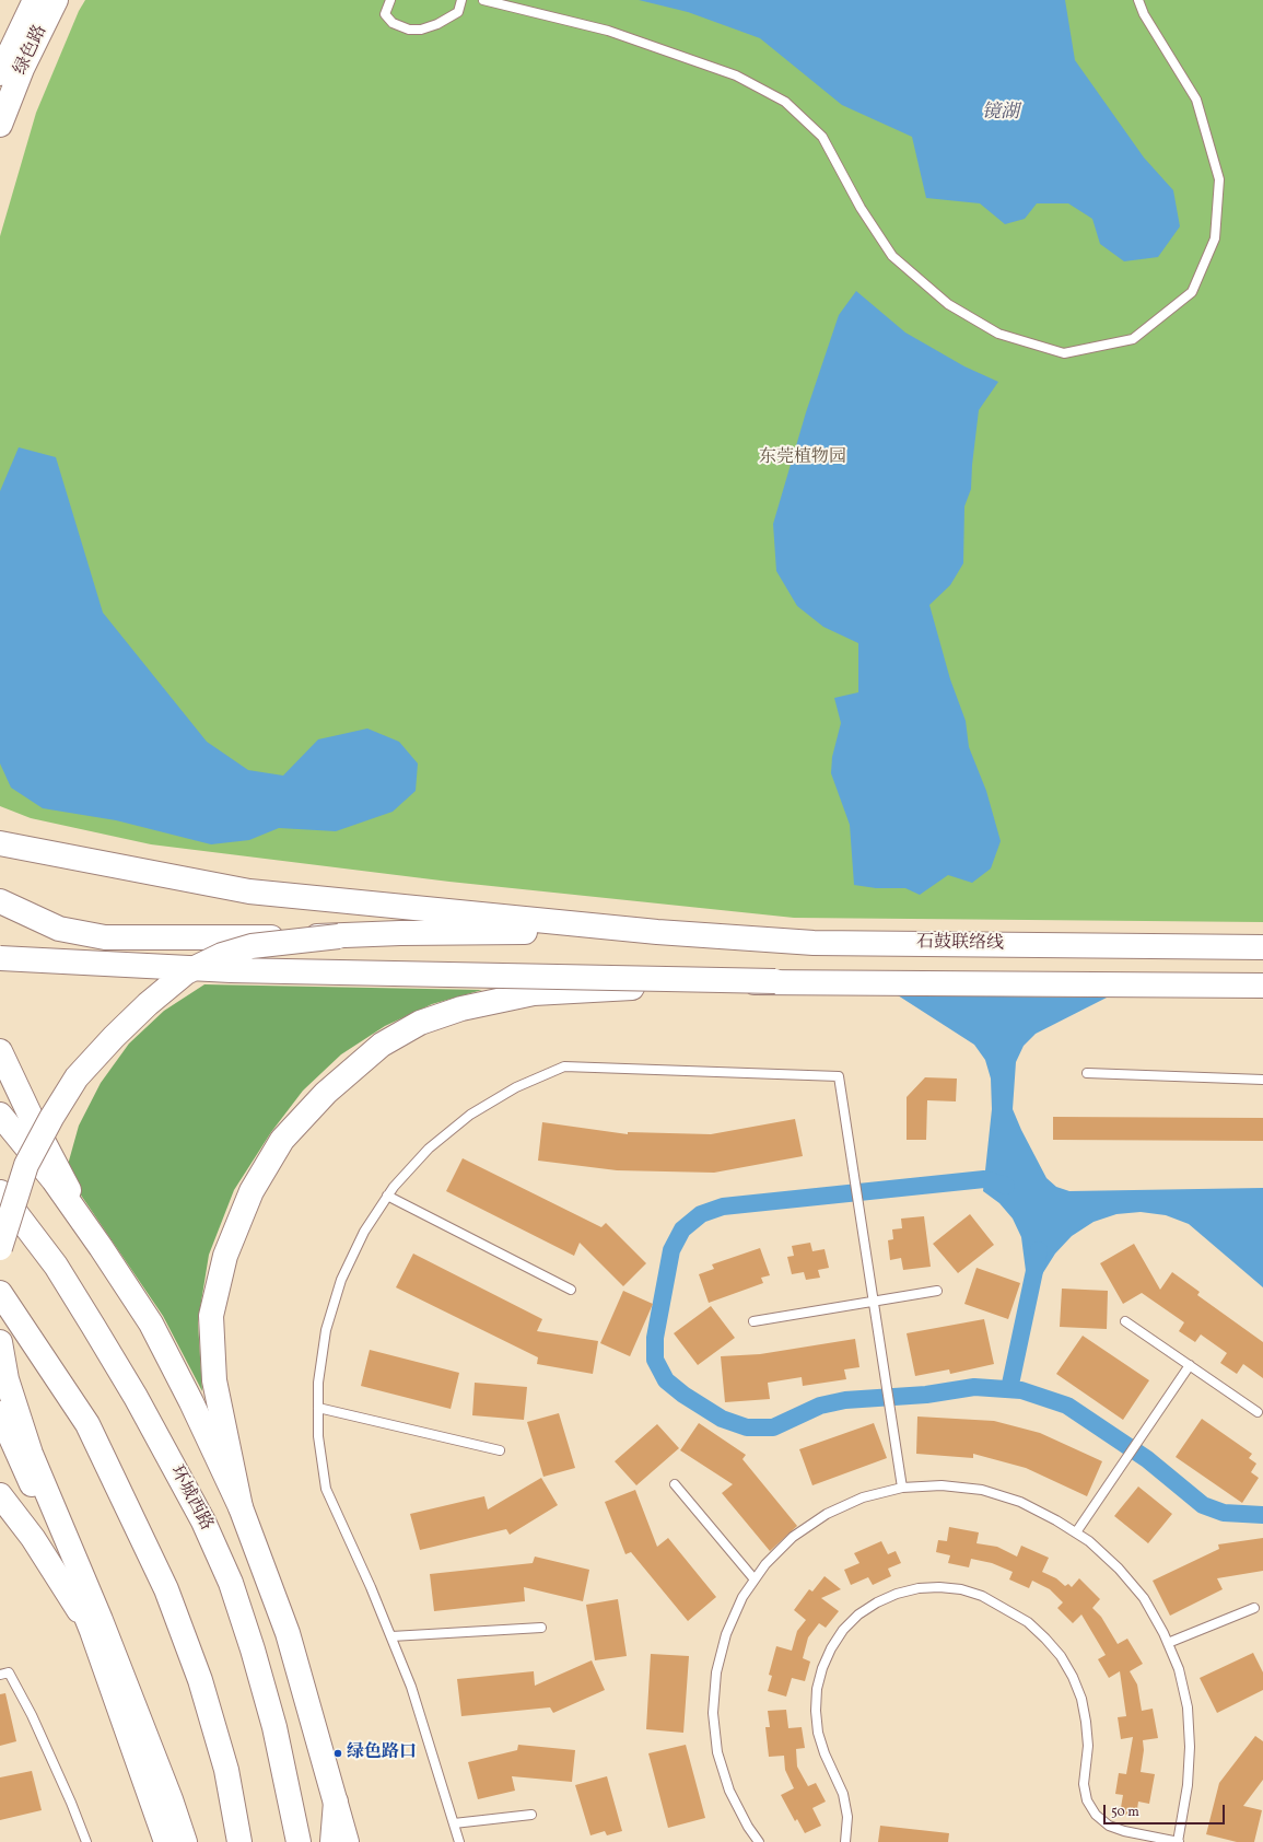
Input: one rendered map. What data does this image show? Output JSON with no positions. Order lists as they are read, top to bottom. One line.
{"streets":{"main road":["绿色路","石鼓联络线","环城西路"]},"water":["镜湖"],"parks":["东莞植物园"],"places":["绿色路口"],"scale_bar":"50 m"}
